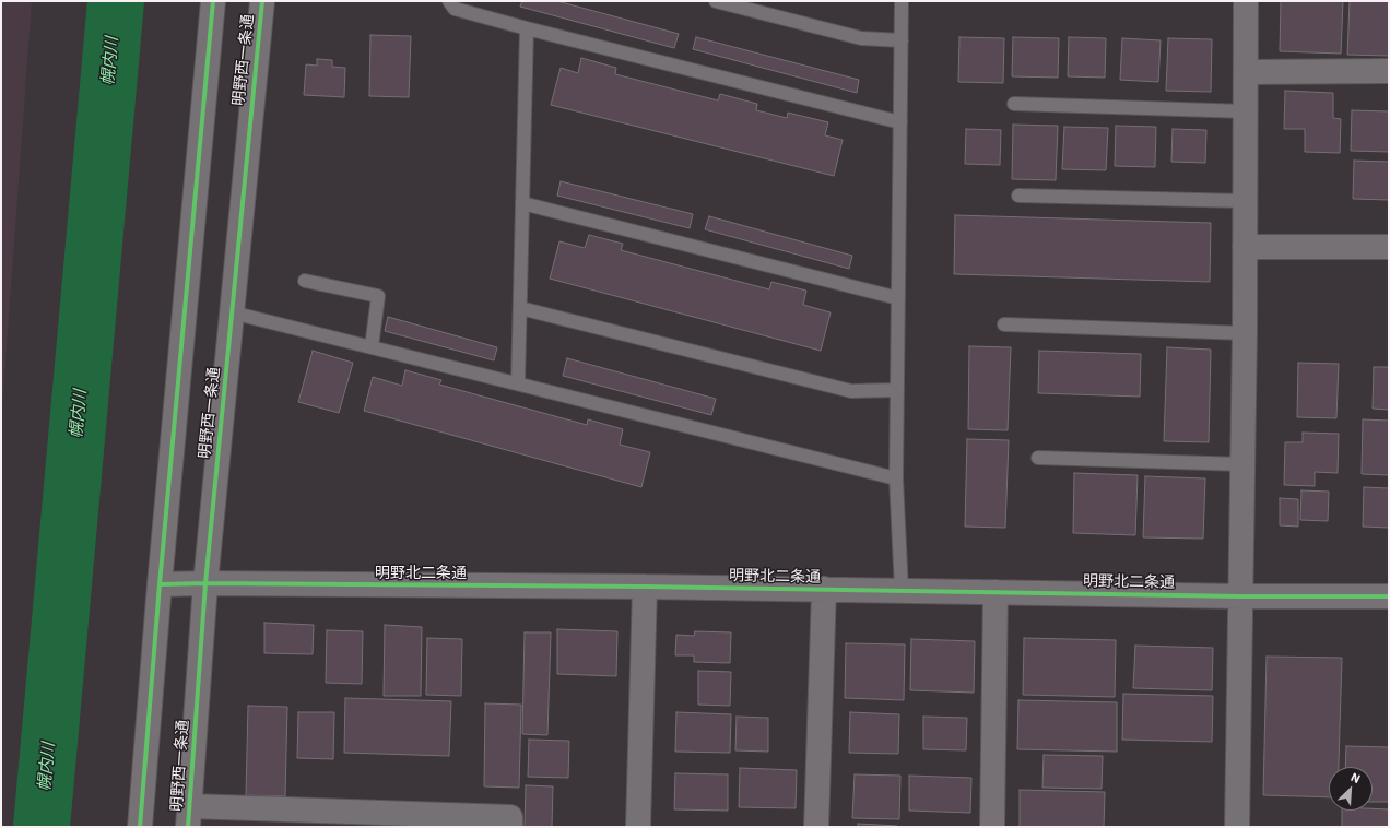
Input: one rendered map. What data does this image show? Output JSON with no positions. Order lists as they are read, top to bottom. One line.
{"streets":{"street":["明野西一条通","明野北二条通"]},"crossings":[["明野西一条通","明野北二条通"]],"water":["幌内川"],"north":"top right"}
